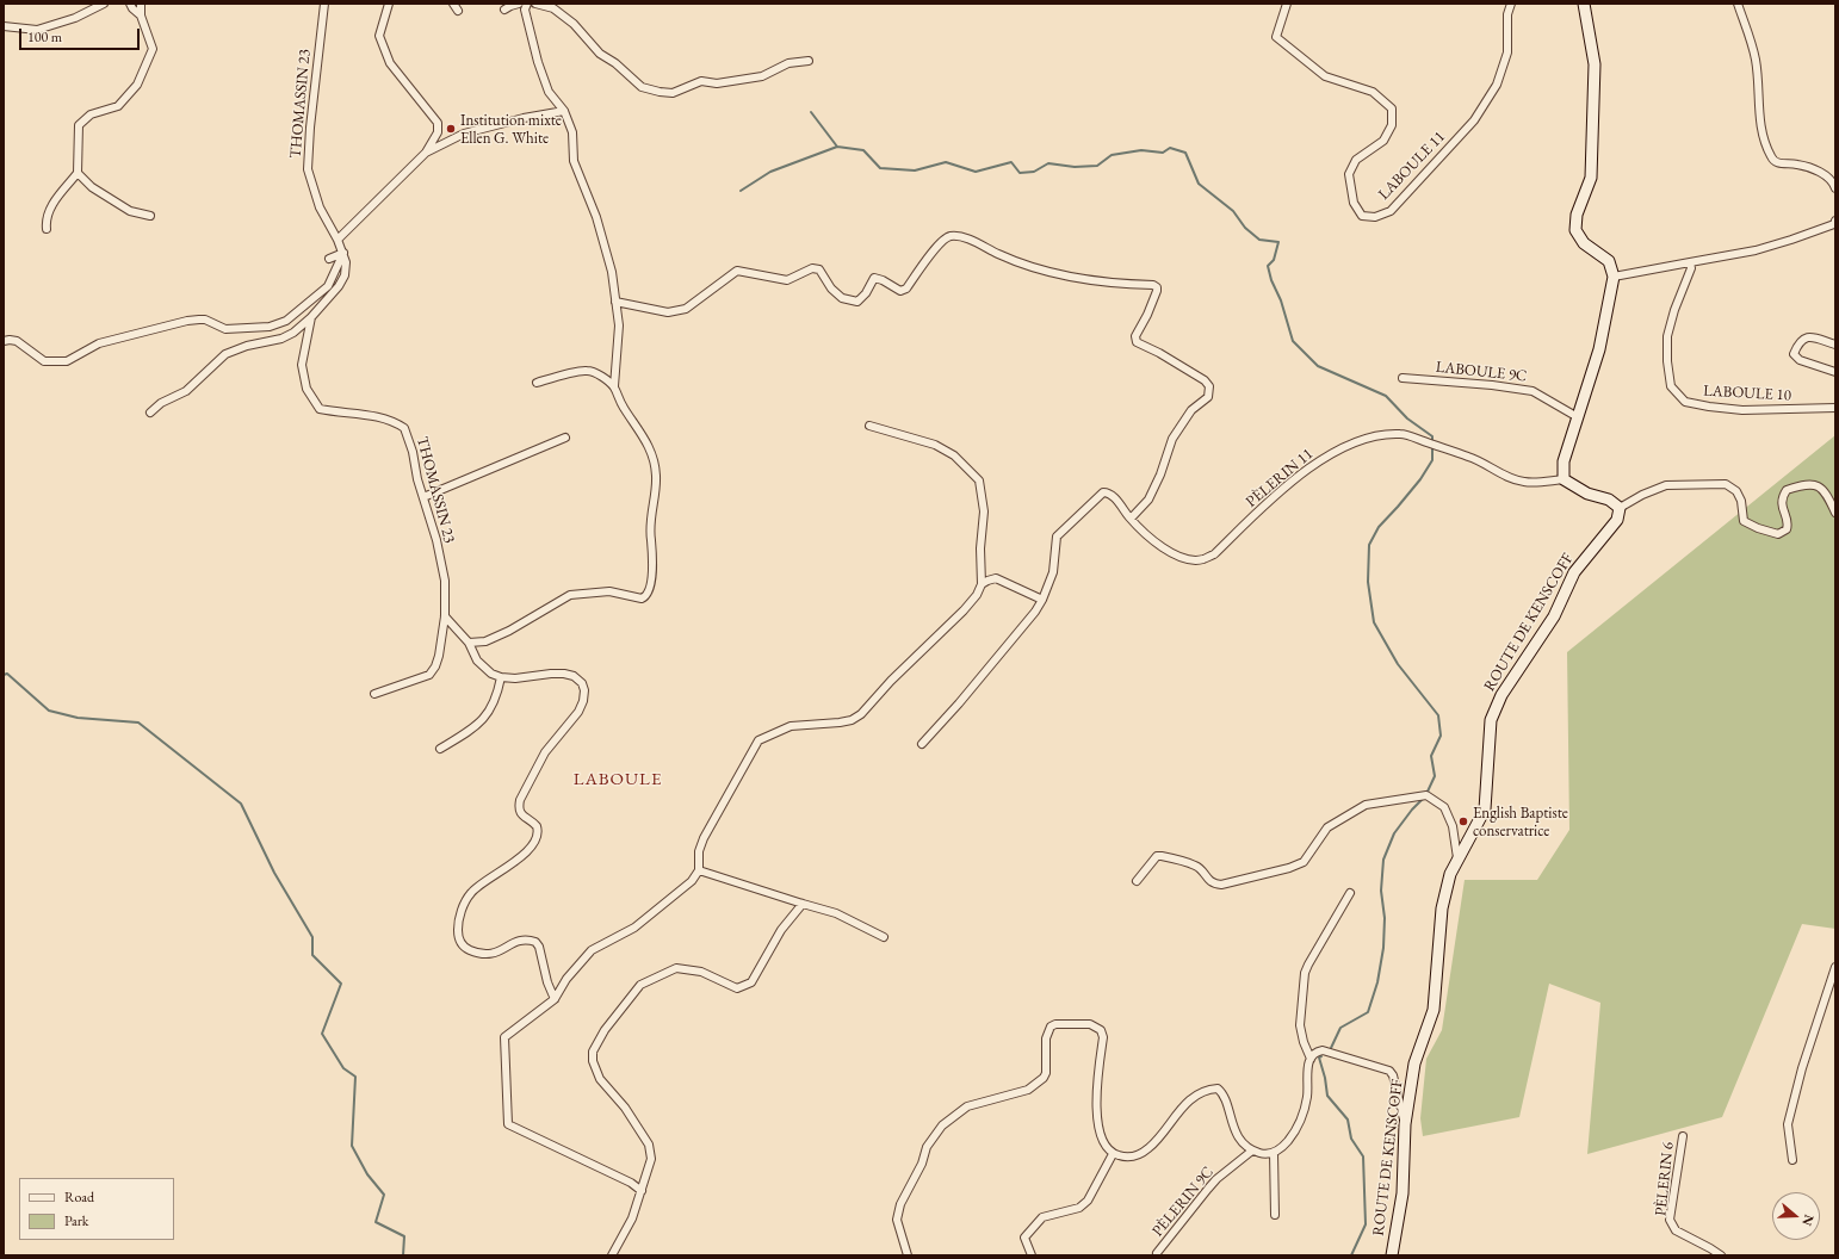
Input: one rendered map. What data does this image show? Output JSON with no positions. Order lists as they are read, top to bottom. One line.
{"streets":{"main road":["ROUTE DE KENSCOFF"],"street":["THOMASSIN 23","LABOULE 11","LABOULE 9C","LABOULE 10","PÈLERIN 11","PÈLERIN 6","PÈLERIN 9C"]},"districts":["LABOULE"],"places":["Institution mixte Ellen G. White","English Baptiste conservatrice"],"legend":["Road","Park"],"scale_bar":"100 m","north":"right"}
